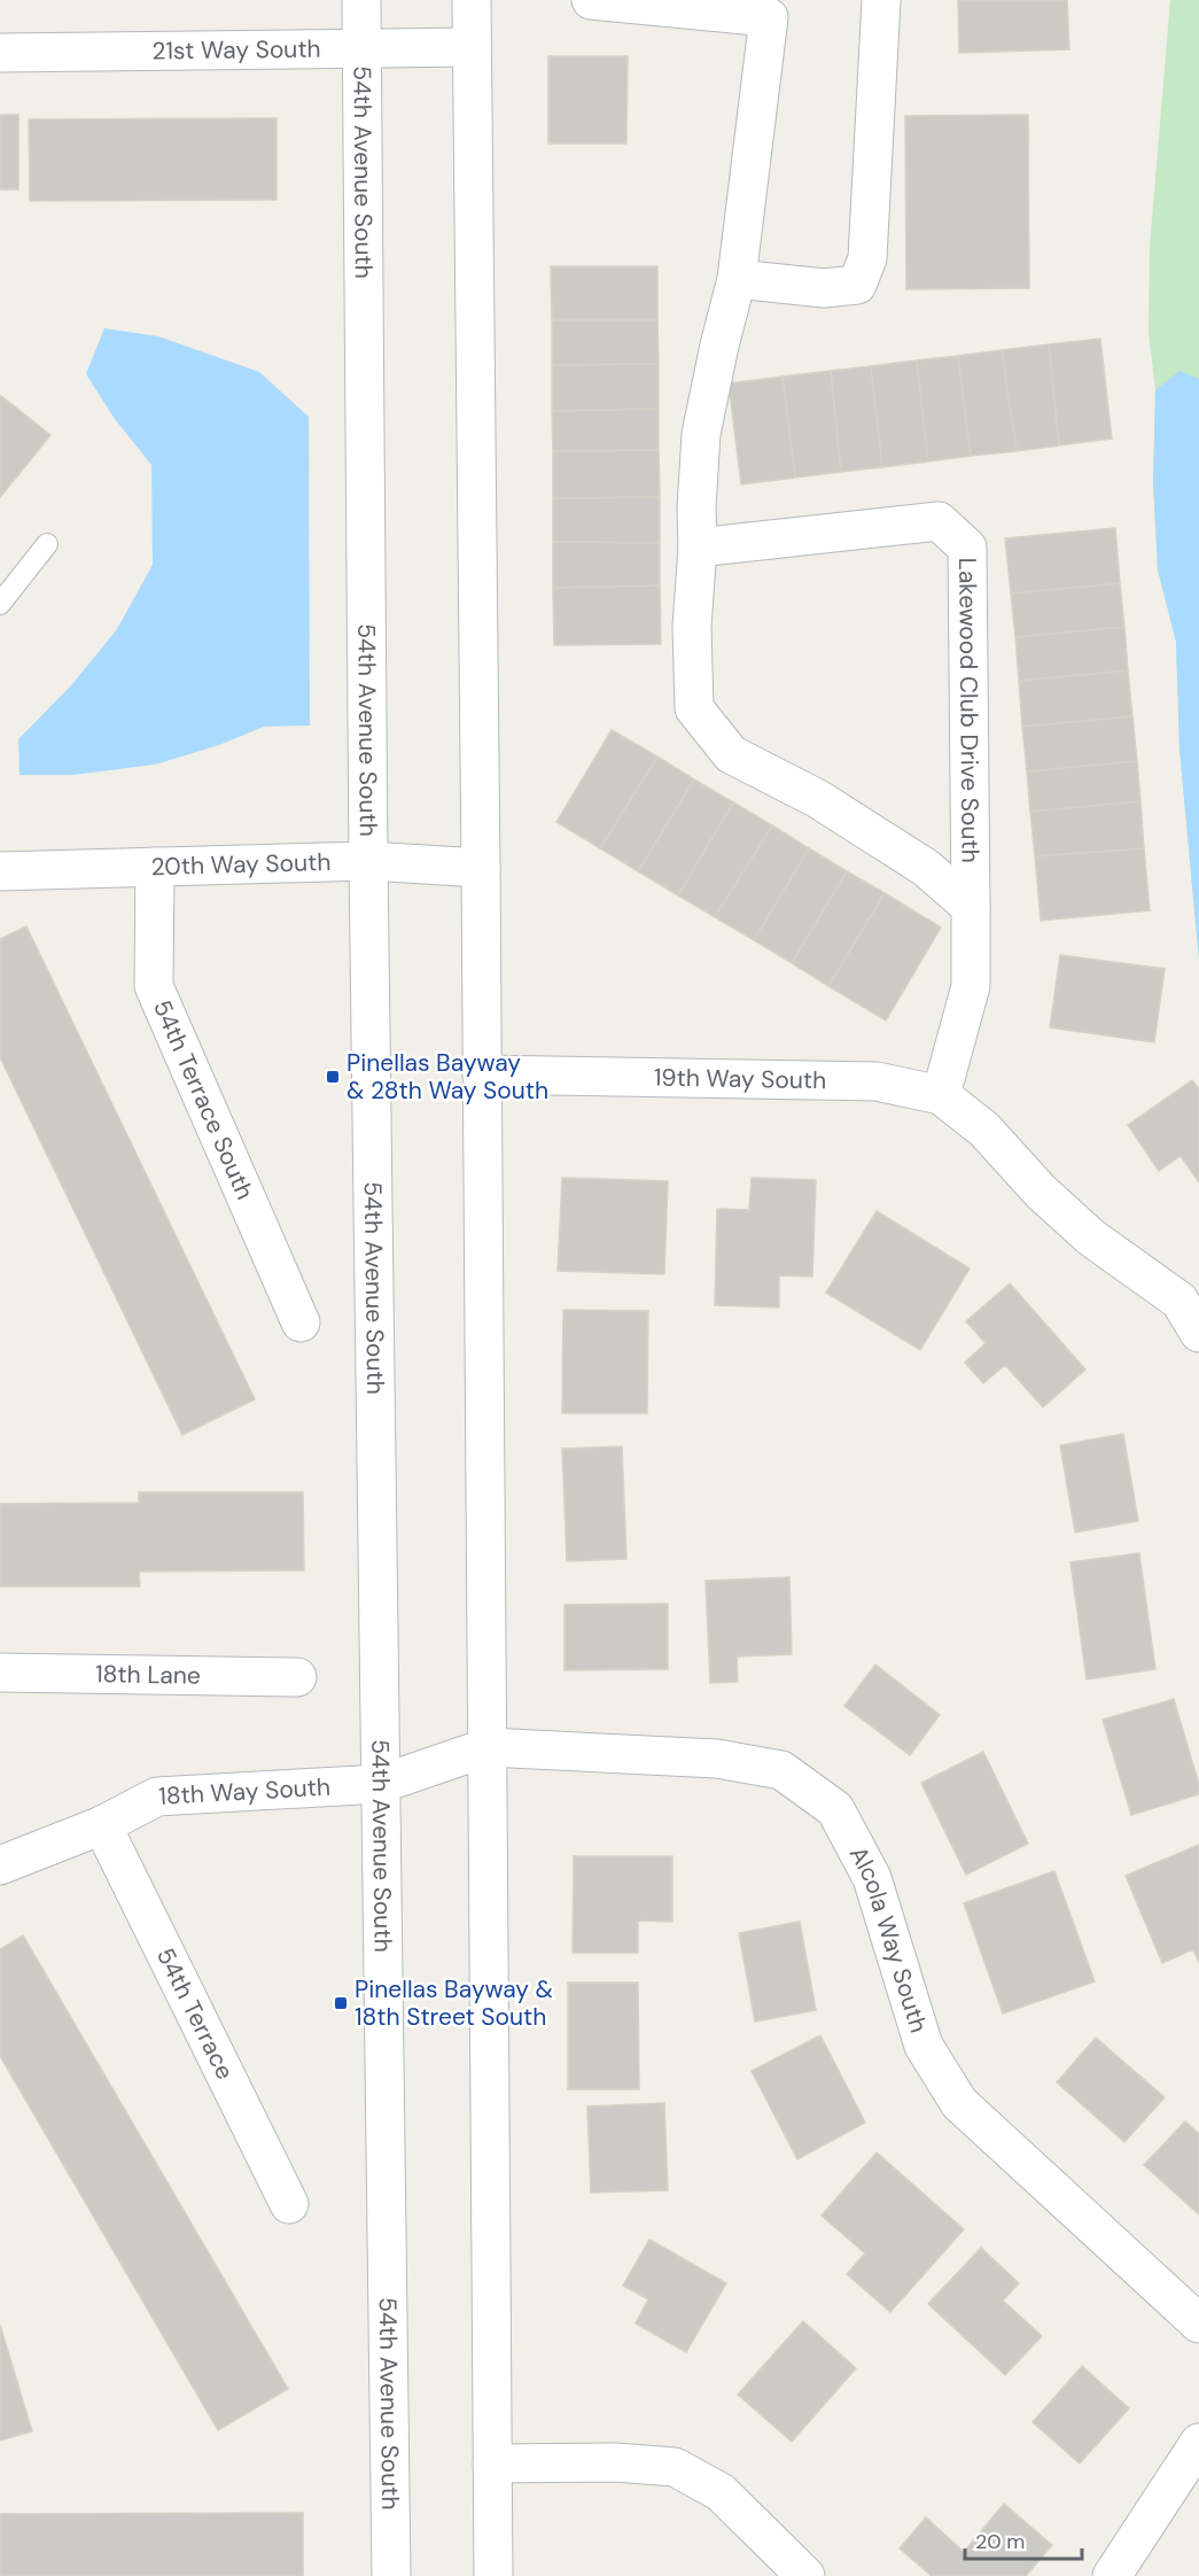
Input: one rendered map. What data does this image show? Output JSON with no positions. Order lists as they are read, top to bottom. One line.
{"streets":{"street":["21st Way South","54th Avenue South","Lakewood Club Drive South","20th Way South","19th Way South","54th Terrace South","18th Lane","18th Way South","Alcola Way South","54th Terrace"]},"crossings":[["21st Way South","54th Avenue South"],["54th Avenue South","20th Way South"],["54th Avenue South","18th Way South"],["Lakewood Club Drive South","19th Way South"],["20th Way South","54th Terrace South"],["18th Way South","Alcola Way South"],["18th Way South","54th Terrace"]],"places":{"transit":["Pinellas Bayway & 28th Way South","Pinellas Bayway & 18th Street South"]},"scale_bar":"20 m"}
